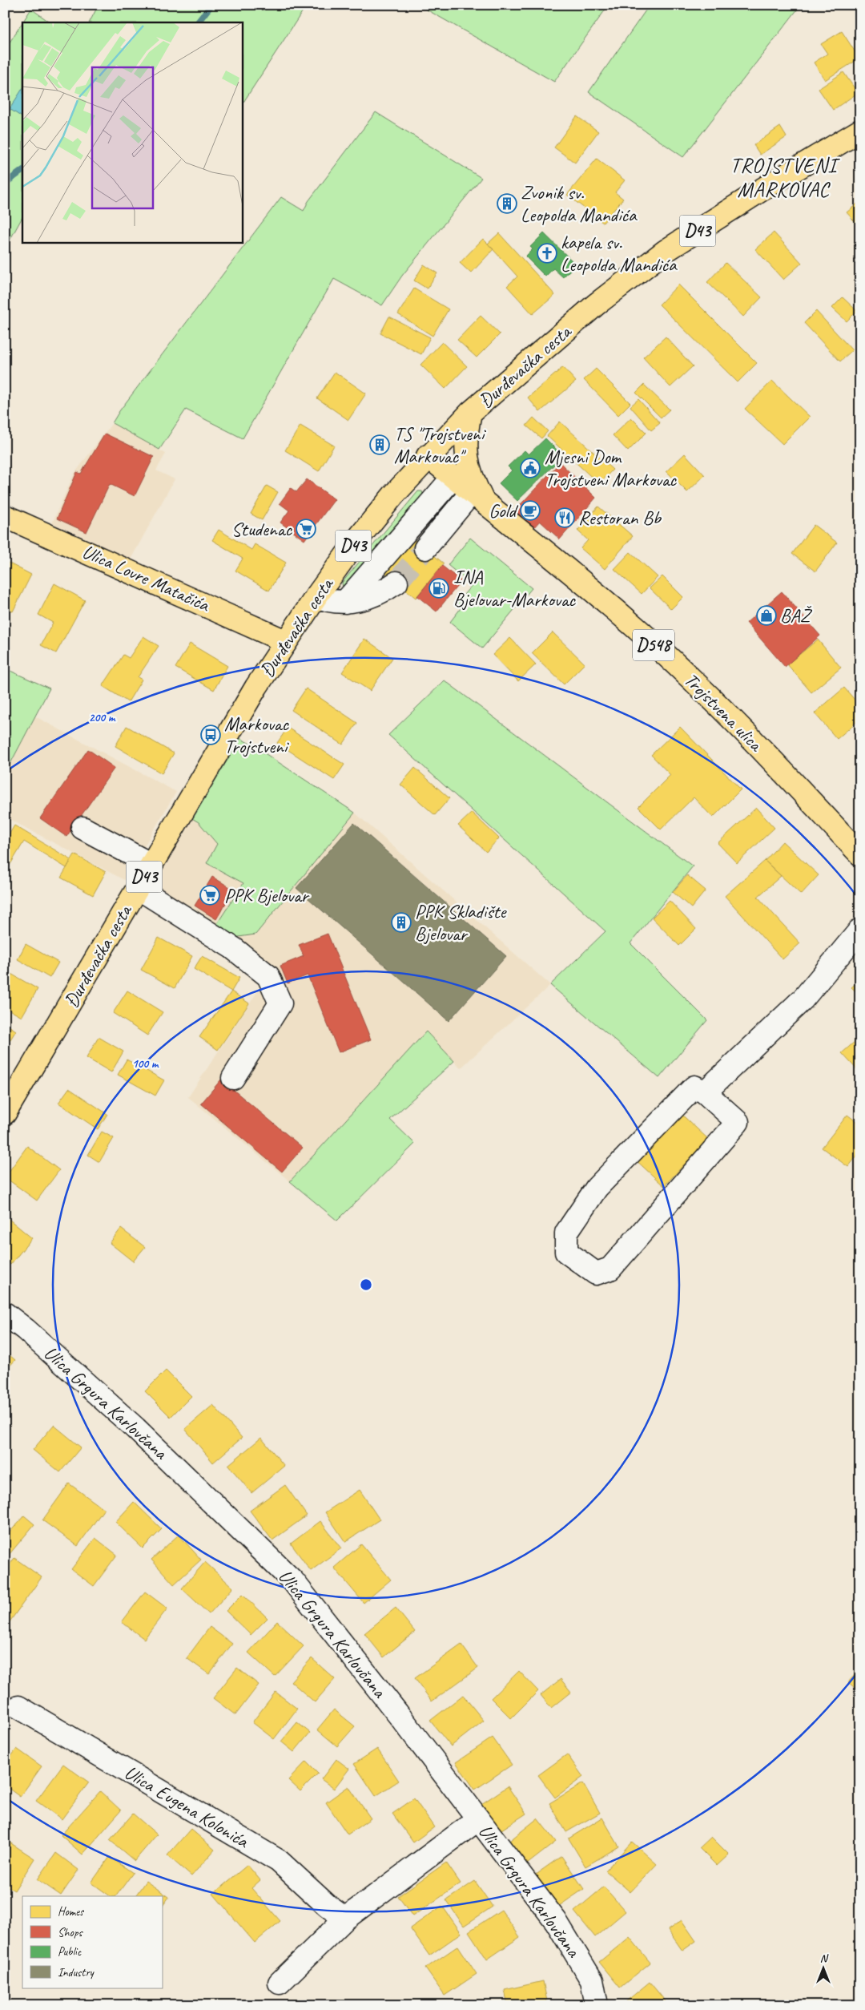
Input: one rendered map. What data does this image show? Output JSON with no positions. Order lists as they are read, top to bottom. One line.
{"streets":{"main road":["D43","Đurđevačka cesta","Ulica Lovre Matačića","D548","Trojstvena ulica"],"street":["Ulica Grgura Karlovčana","Ulica Eugena Kolonića"]},"crossings":[["Đurđevačka cesta","Ulica Lovre Matačića"],["Đurđevačka cesta","Trojstvena ulica"]],"districts":["TROJSTVENI MARKOVAC"],"places":{"building":["Zvonik sv. Leopolda Mandića","TS \"Trojstveni Markovac\"","PPK Skladište Bjelovar"],"church":["kapela sv. Leopolda Mandića"],"public building":["Mjesni Dom Trojstveni Markovac"],"cafe":["Gold"],"restaurant":["Restoran Bb"],"supermarket":["Studenac","PPK Bjelovar"],"fuel station":["INA Bjelovar-Markovac"],"shop":["BAŽ"],"bus stop":["Markovac Trojstveni"]},"legend":["Homes","Shops","Public","Industry"],"north":"top","rings":["200 m","100 m"]}
